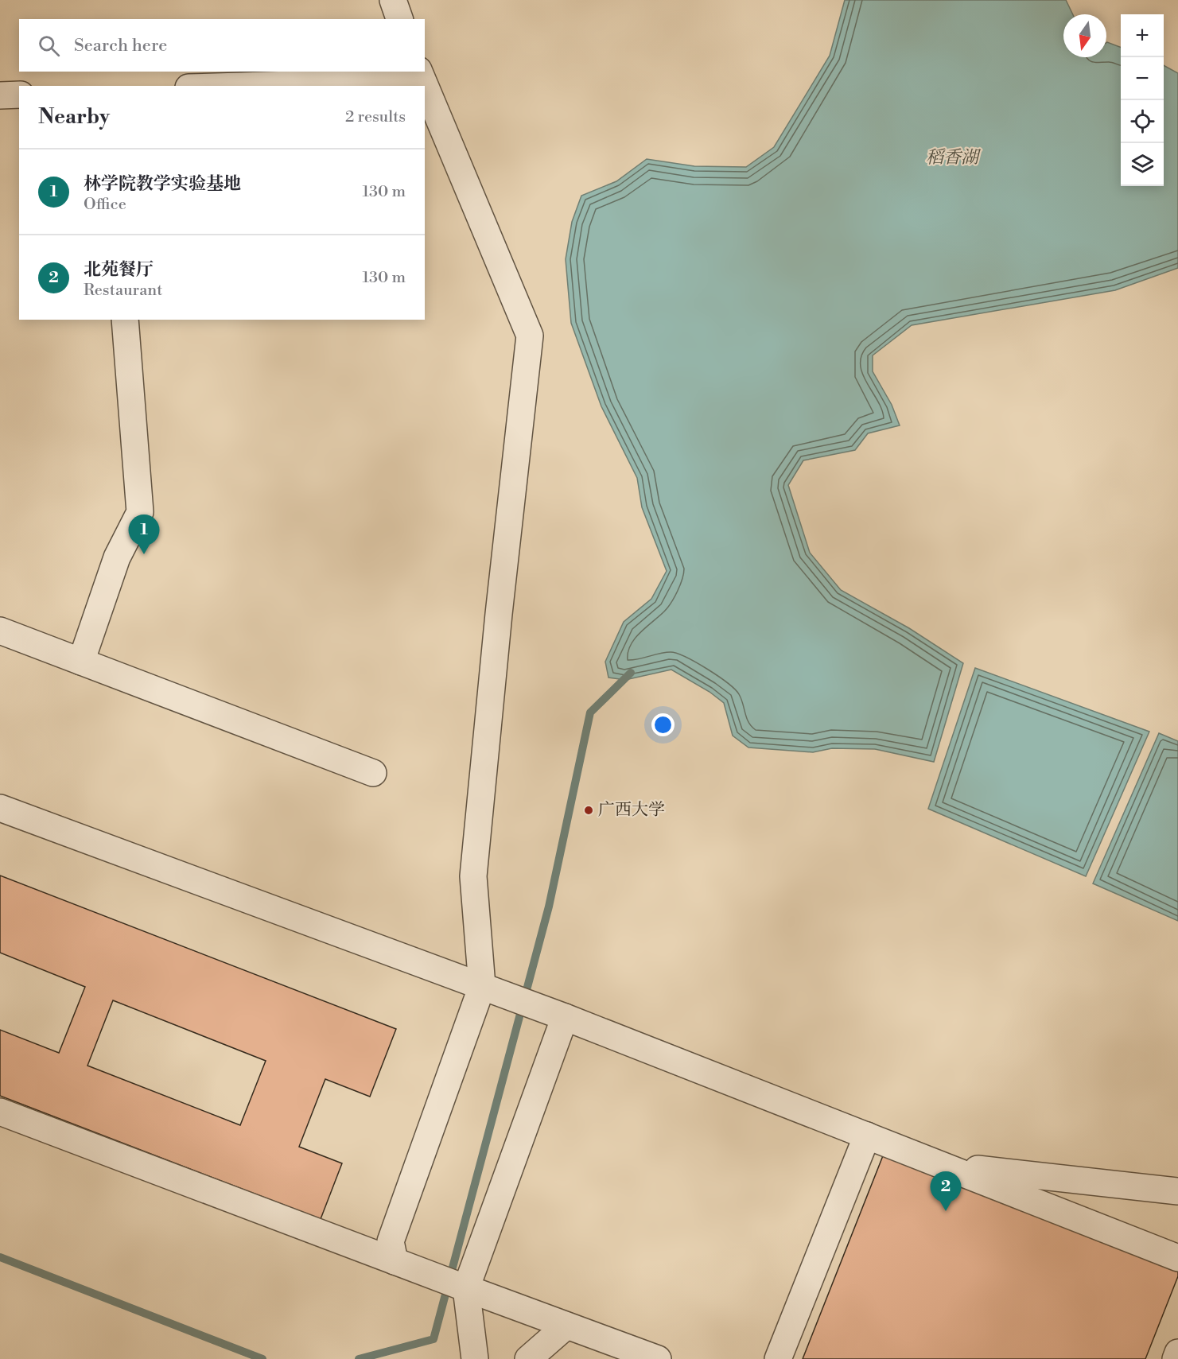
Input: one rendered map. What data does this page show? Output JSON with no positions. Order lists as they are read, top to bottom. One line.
{"water":["稻香湖"],"places":["广西大学"],"north":"bottom","page":{"map_buttons":["+","−"],"search":"Search here","heading":["Nearby","2 results"],"list":[{"mark":"1","name":"林学院教学实验基地","note":"Office","value":"130 m"},{"mark":"2","name":"北苑餐厅","note":"Restaurant","value":"130 m"}],"pins":["1","2"]}}
